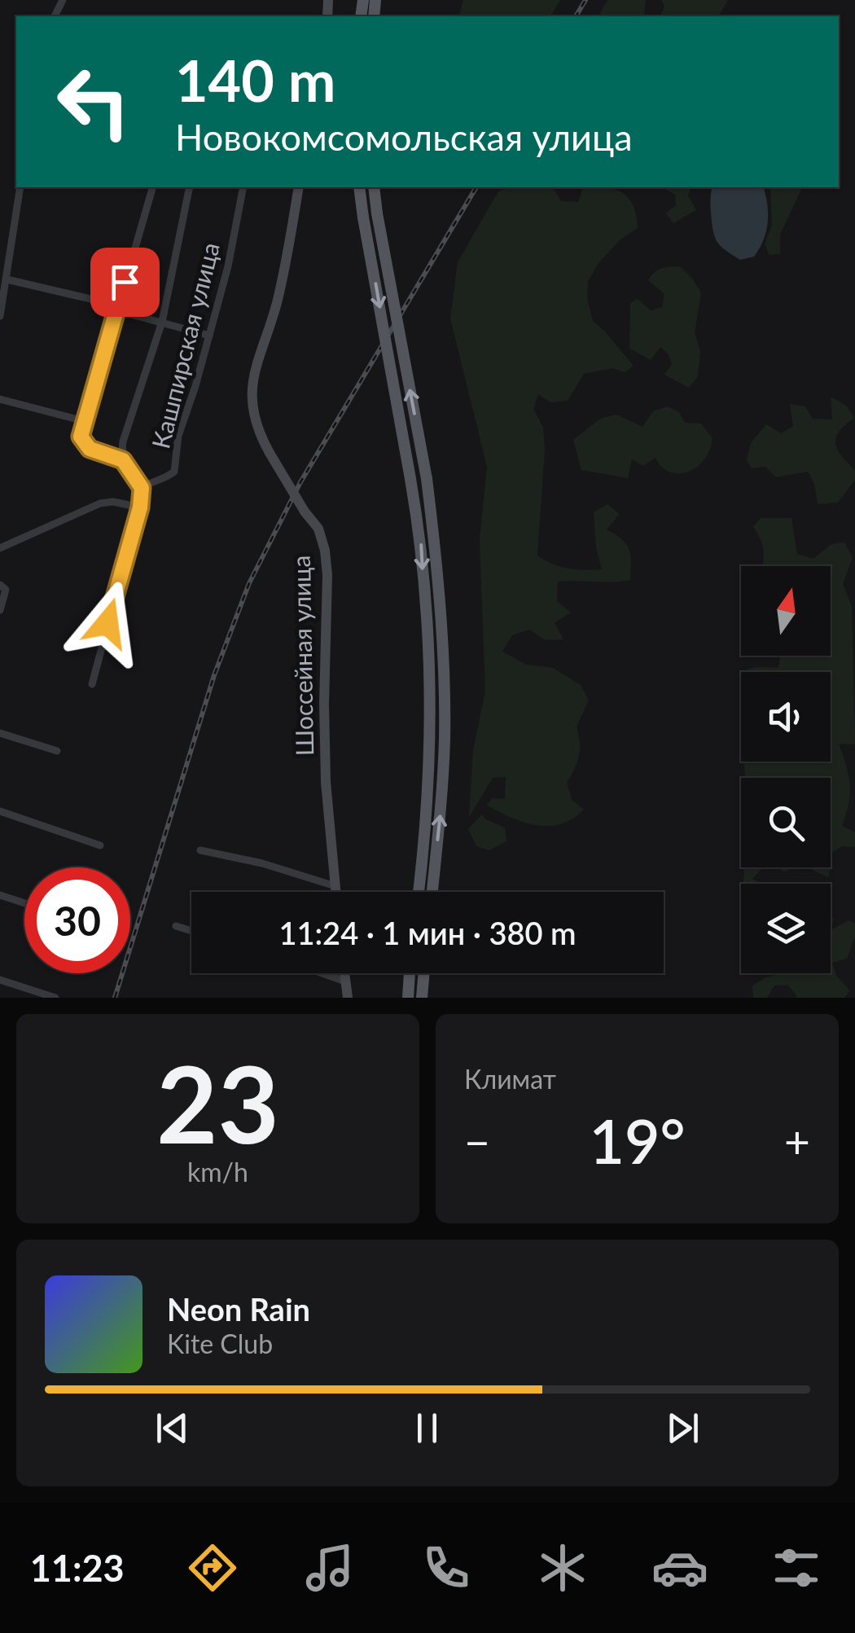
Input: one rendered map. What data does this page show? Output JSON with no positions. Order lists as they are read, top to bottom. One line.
{"streets":{"main road":["Шоссейная улица"],"street":["Кашпирская улица"]},"north":"top","page":{"turn":["140 m","Новокомсомольская улица"],"limit":"30","trip":"11:24 · 1 мин · 380 m","tile":[["23","km/h"],"Климат"],"heat":["−","19°","+"],"song":["Neon Rain","Kite Club"],"tabs":"11:23"}}
